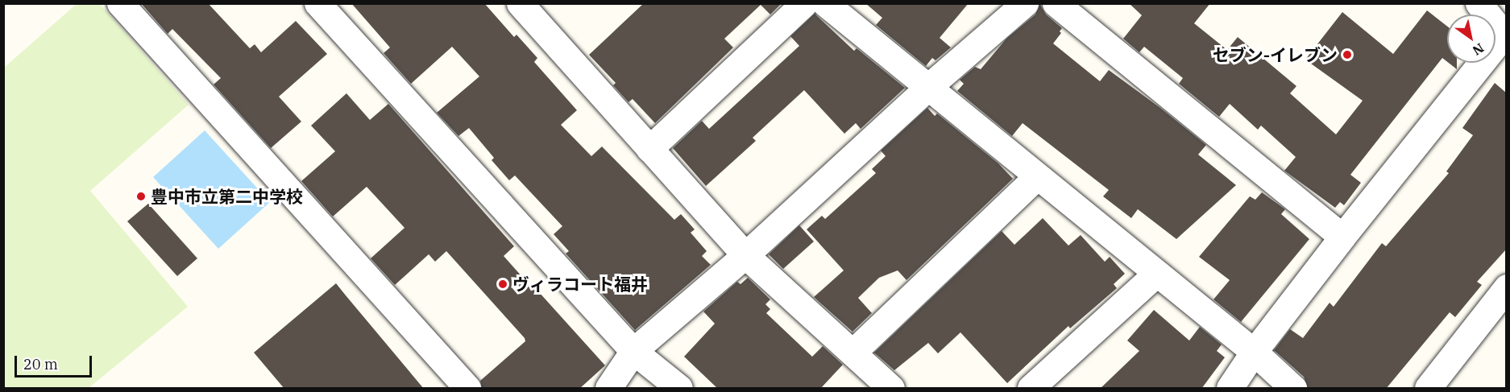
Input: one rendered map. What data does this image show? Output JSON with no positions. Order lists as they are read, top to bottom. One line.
{"places":["セブン-イレブン","豊中市立第二中学校","ヴィラコート福井"],"scale_bar":"20 m","north":"bottom right"}
